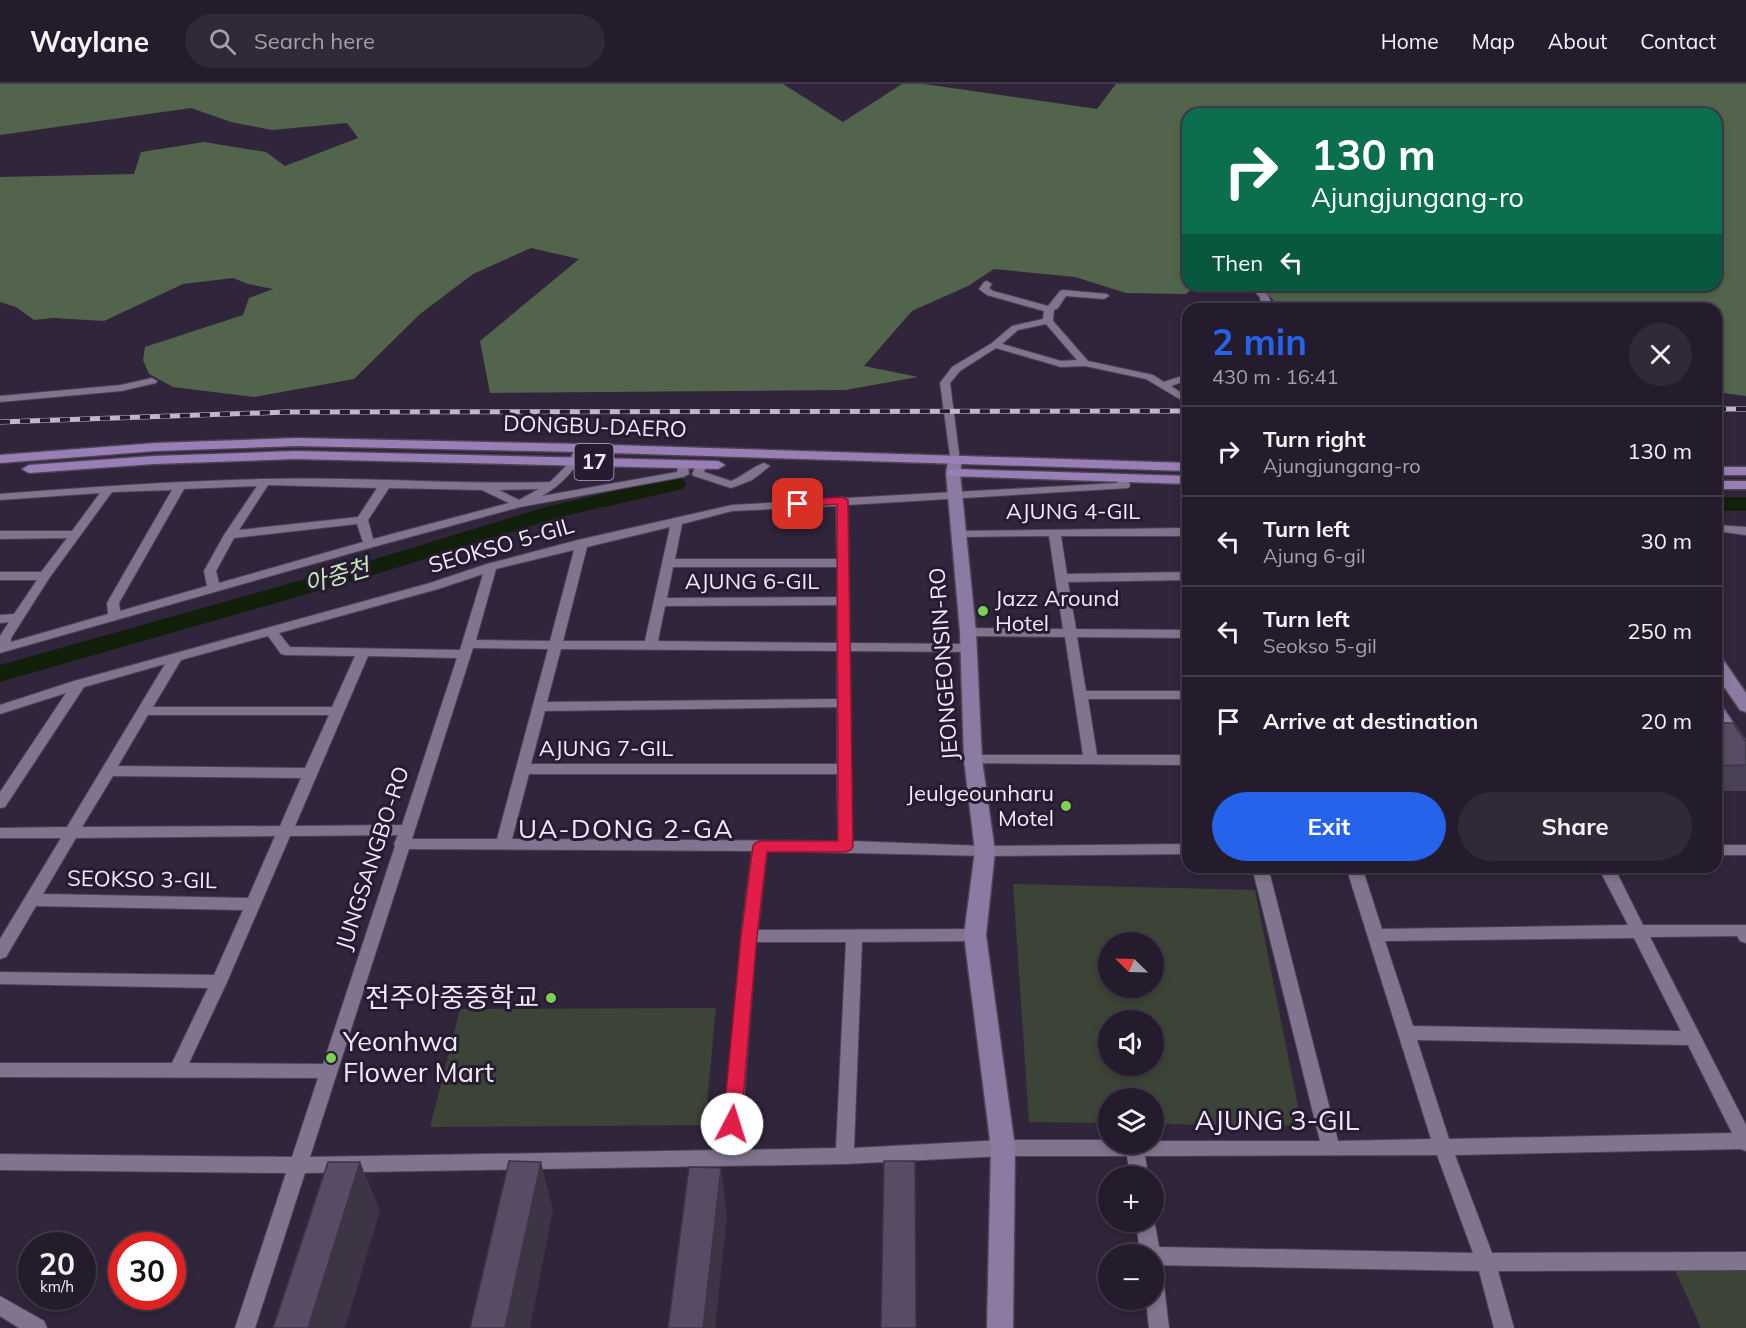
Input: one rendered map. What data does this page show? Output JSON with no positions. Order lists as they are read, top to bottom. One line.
{"streets":{"main road":["DONGBU-DAERO","17"],"street":["AJUNG 4-GIL","SEOKSO 5-GIL","AJUNG 6-GIL","JEONGEONSIN-RO","AJUNG 7-GIL","JUNGSANGBO-RO","SEOKSO 3-GIL","AJUNG 3-GIL"]},"crossings":[["DONGBU-DAERO","SEOKSO 5-GIL"],["DONGBU-DAERO","JEONGEONSIN-RO"],["AJUNG 4-GIL","JEONGEONSIN-RO"],["SEOKSO 5-GIL","AJUNG 6-GIL"],["SEOKSO 5-GIL","JEONGEONSIN-RO"],["SEOKSO 5-GIL","AJUNG 7-GIL"],["SEOKSO 5-GIL","JUNGSANGBO-RO"],["AJUNG 6-GIL","AJUNG 7-GIL"],["AJUNG 6-GIL","SEOKSO 3-GIL"],["JEONGEONSIN-RO","SEOKSO 3-GIL"],["JEONGEONSIN-RO","AJUNG 3-GIL"],["AJUNG 7-GIL","SEOKSO 3-GIL"],["JUNGSANGBO-RO","SEOKSO 3-GIL"],["JUNGSANGBO-RO","AJUNG 3-GIL"]],"districts":["UA-DONG 2-GA"],"water":["아중천"],"places":["Jazz Around Hotel","Jeulgeounharu Motel","전주아중중학교","Yeonhwa Flower Mart"],"north":"top left","page":{"header":"Waylane","search":"Search here","nav":["Home","Map","About","Contact"],"turn":["130 m","Ajungjungang-ro"],"then":"Then","heading":["2 min","430 m · 16:41"],"list":[{"name":"Turn right","note":"Ajungjungang-ro","value":"130 m"},{"name":"Turn left","note":"Ajung 6-gil","value":"30 m"},{"name":"Turn left","note":"Seokso 5-gil","value":"250 m"},{"name":"Arrive at destination","value":"20 m"}],"buttons":["Exit","Share"],"map_buttons":["+","−"],"speed":"20 km/h","limit":"30"}}
